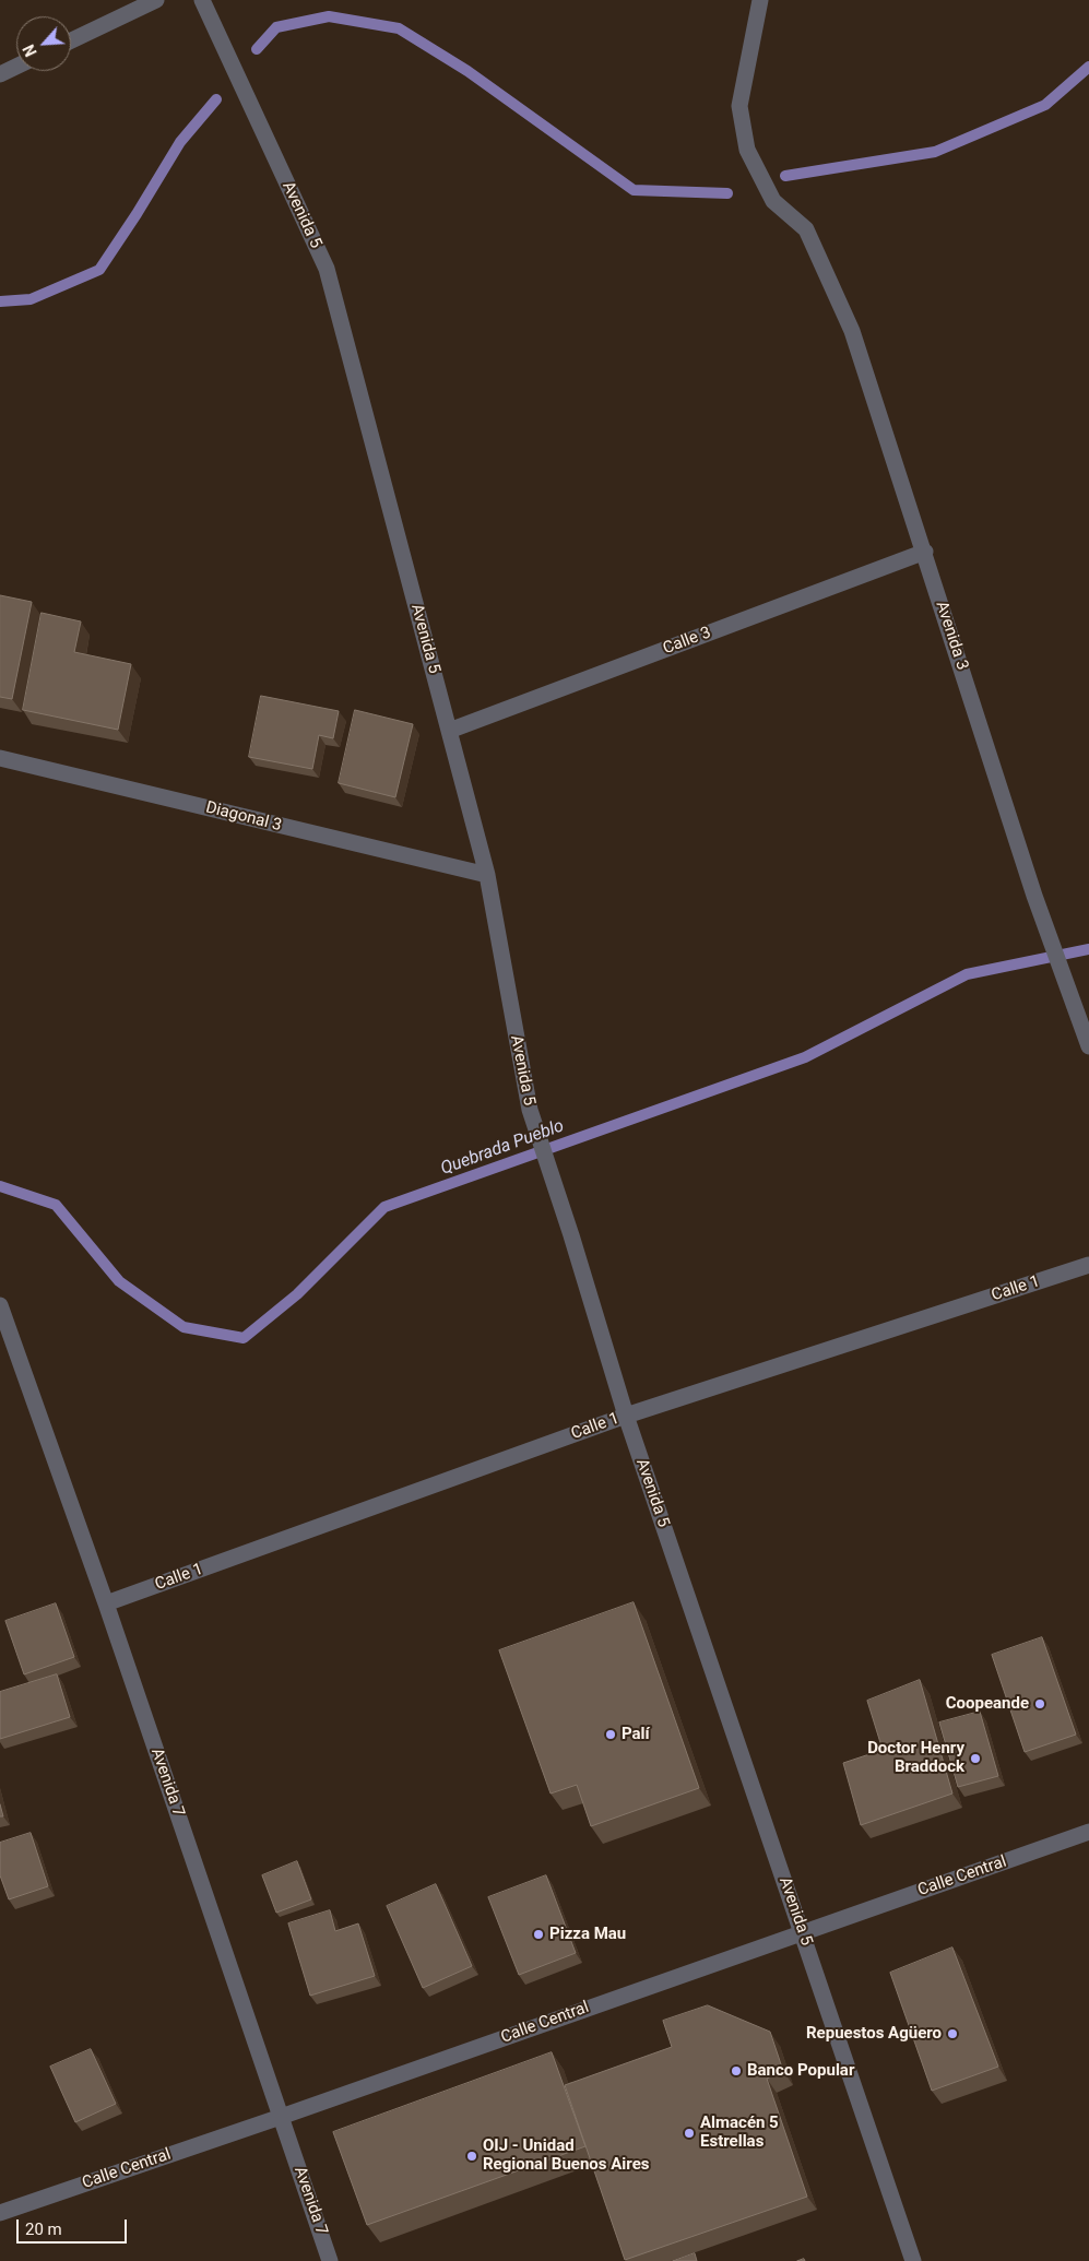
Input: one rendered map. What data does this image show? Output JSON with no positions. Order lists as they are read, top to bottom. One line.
{"streets":{"street":["Avenida 5","Avenida 3","Calle 3","Diagonal 3","Calle 1","Avenida 7","Calle Central"]},"crossings":[["Avenida 5","Calle 3"],["Avenida 5","Diagonal 3"],["Avenida 5","Calle 1"],["Avenida 5","Calle Central"],["Avenida 3","Calle 3"],["Calle 1","Avenida 7"],["Avenida 7","Calle Central"]],"water":["Quebrada Pueblo"],"places":["Coopeande","Palí","Doctor Henry Braddock","Pizza Mau","Repuestos Agüero","Banco Popular","Almacén 5 Estrellas","OIJ - Unidad Regional Buenos Aires"],"scale_bar":"20 m","north":"bottom left"}
